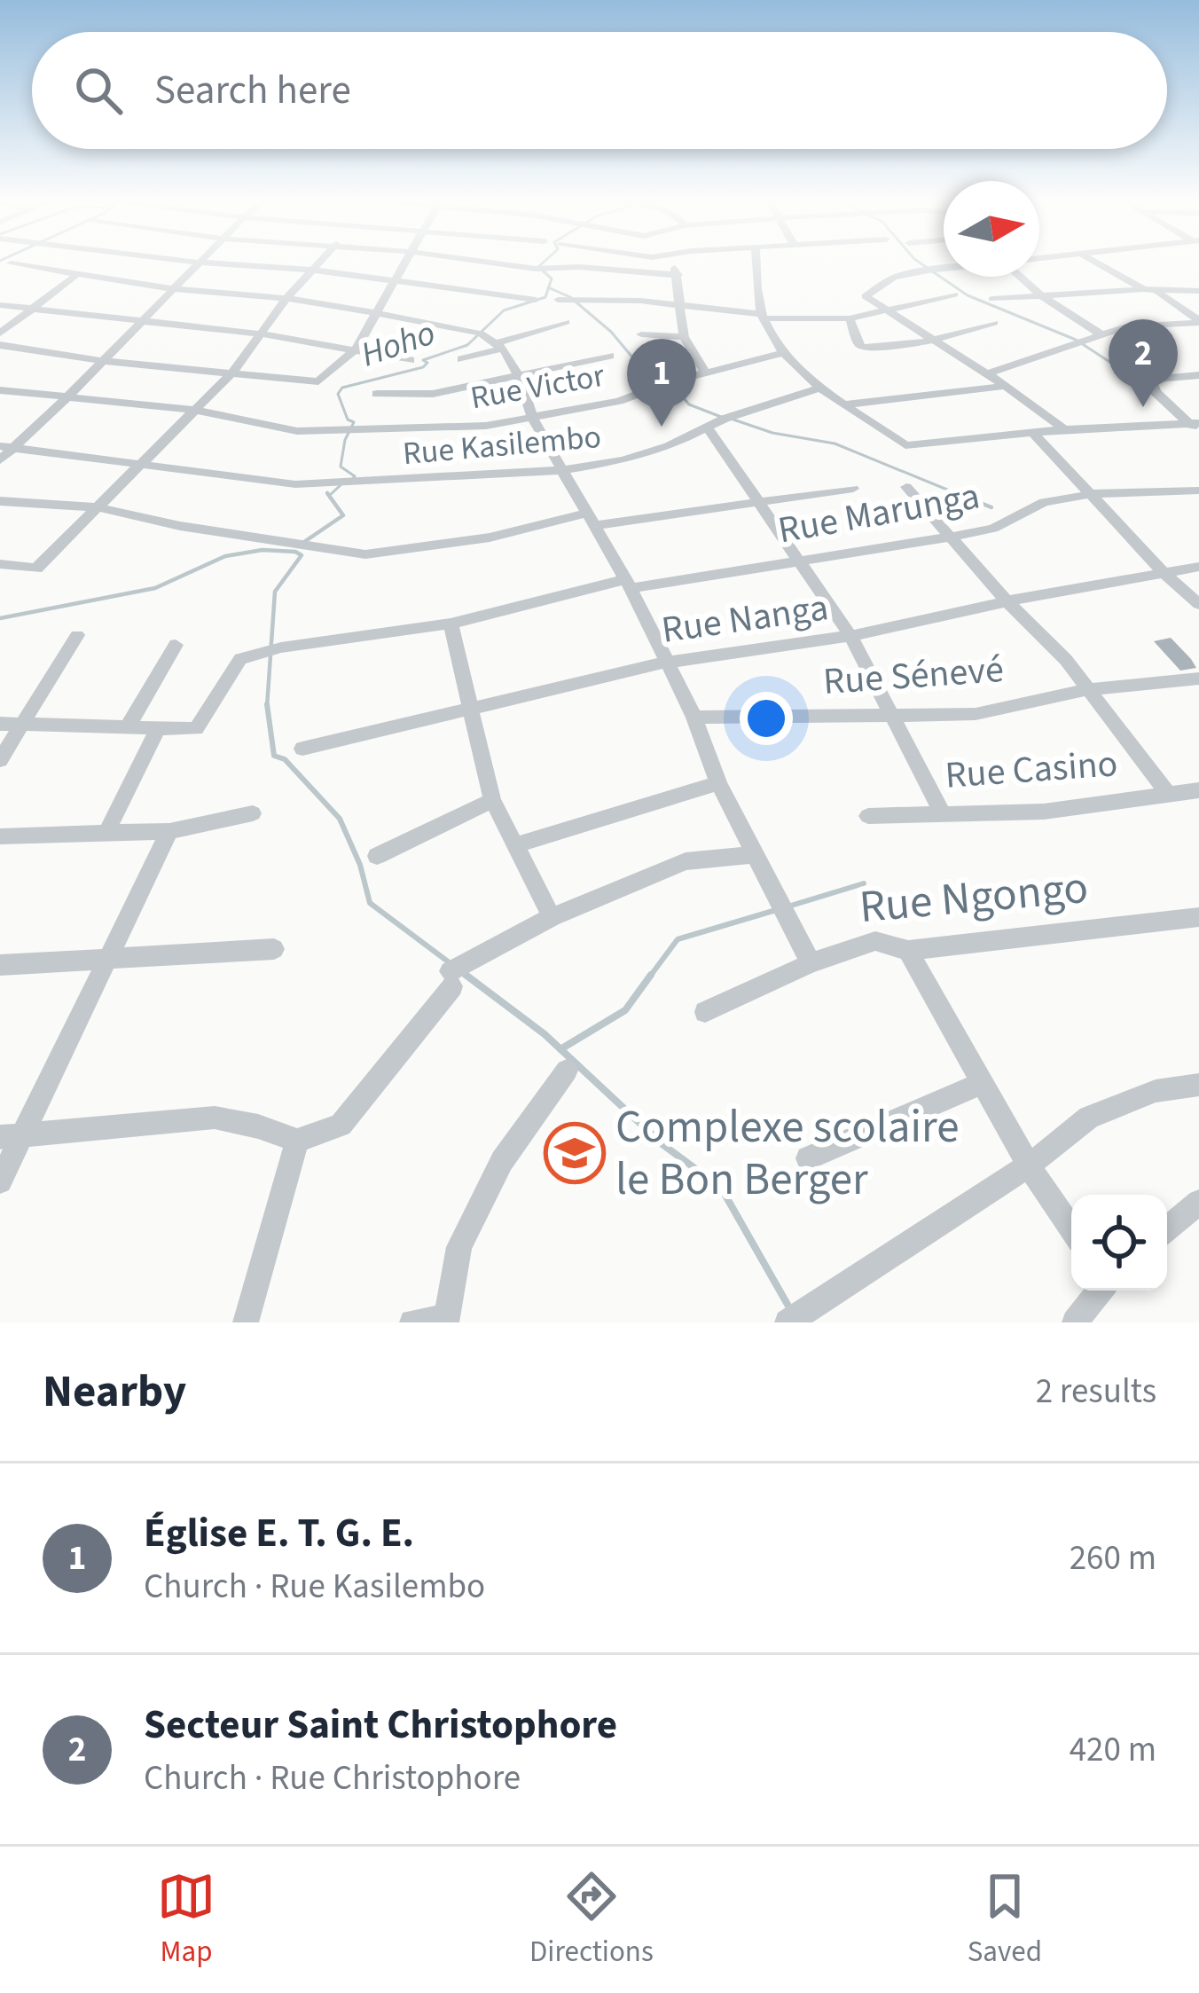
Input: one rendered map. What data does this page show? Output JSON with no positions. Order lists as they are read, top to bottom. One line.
{"streets":{"street":["Rue Victor","Rue Kasilembo","Rue Marunga","Rue Nanga","Rue Sénevé","Rue Casino","Rue Ngongo"]},"water":["Hoho"],"places":{"school or university":["Complexe scolaire le Bon Berger"]},"north":"right","page":{"search":"Search here","pins":["2","1"],"heading":["Nearby","2 results"],"list":[{"mark":"1","name":"Église E. T. G. E.","note":"Church · Rue Kasilembo","value":"260 m"},{"mark":"2","name":"Secteur Saint Christophore","note":"Church · Rue Christophore","value":"420 m"}],"nav":["Map","Directions","Saved"]}}
